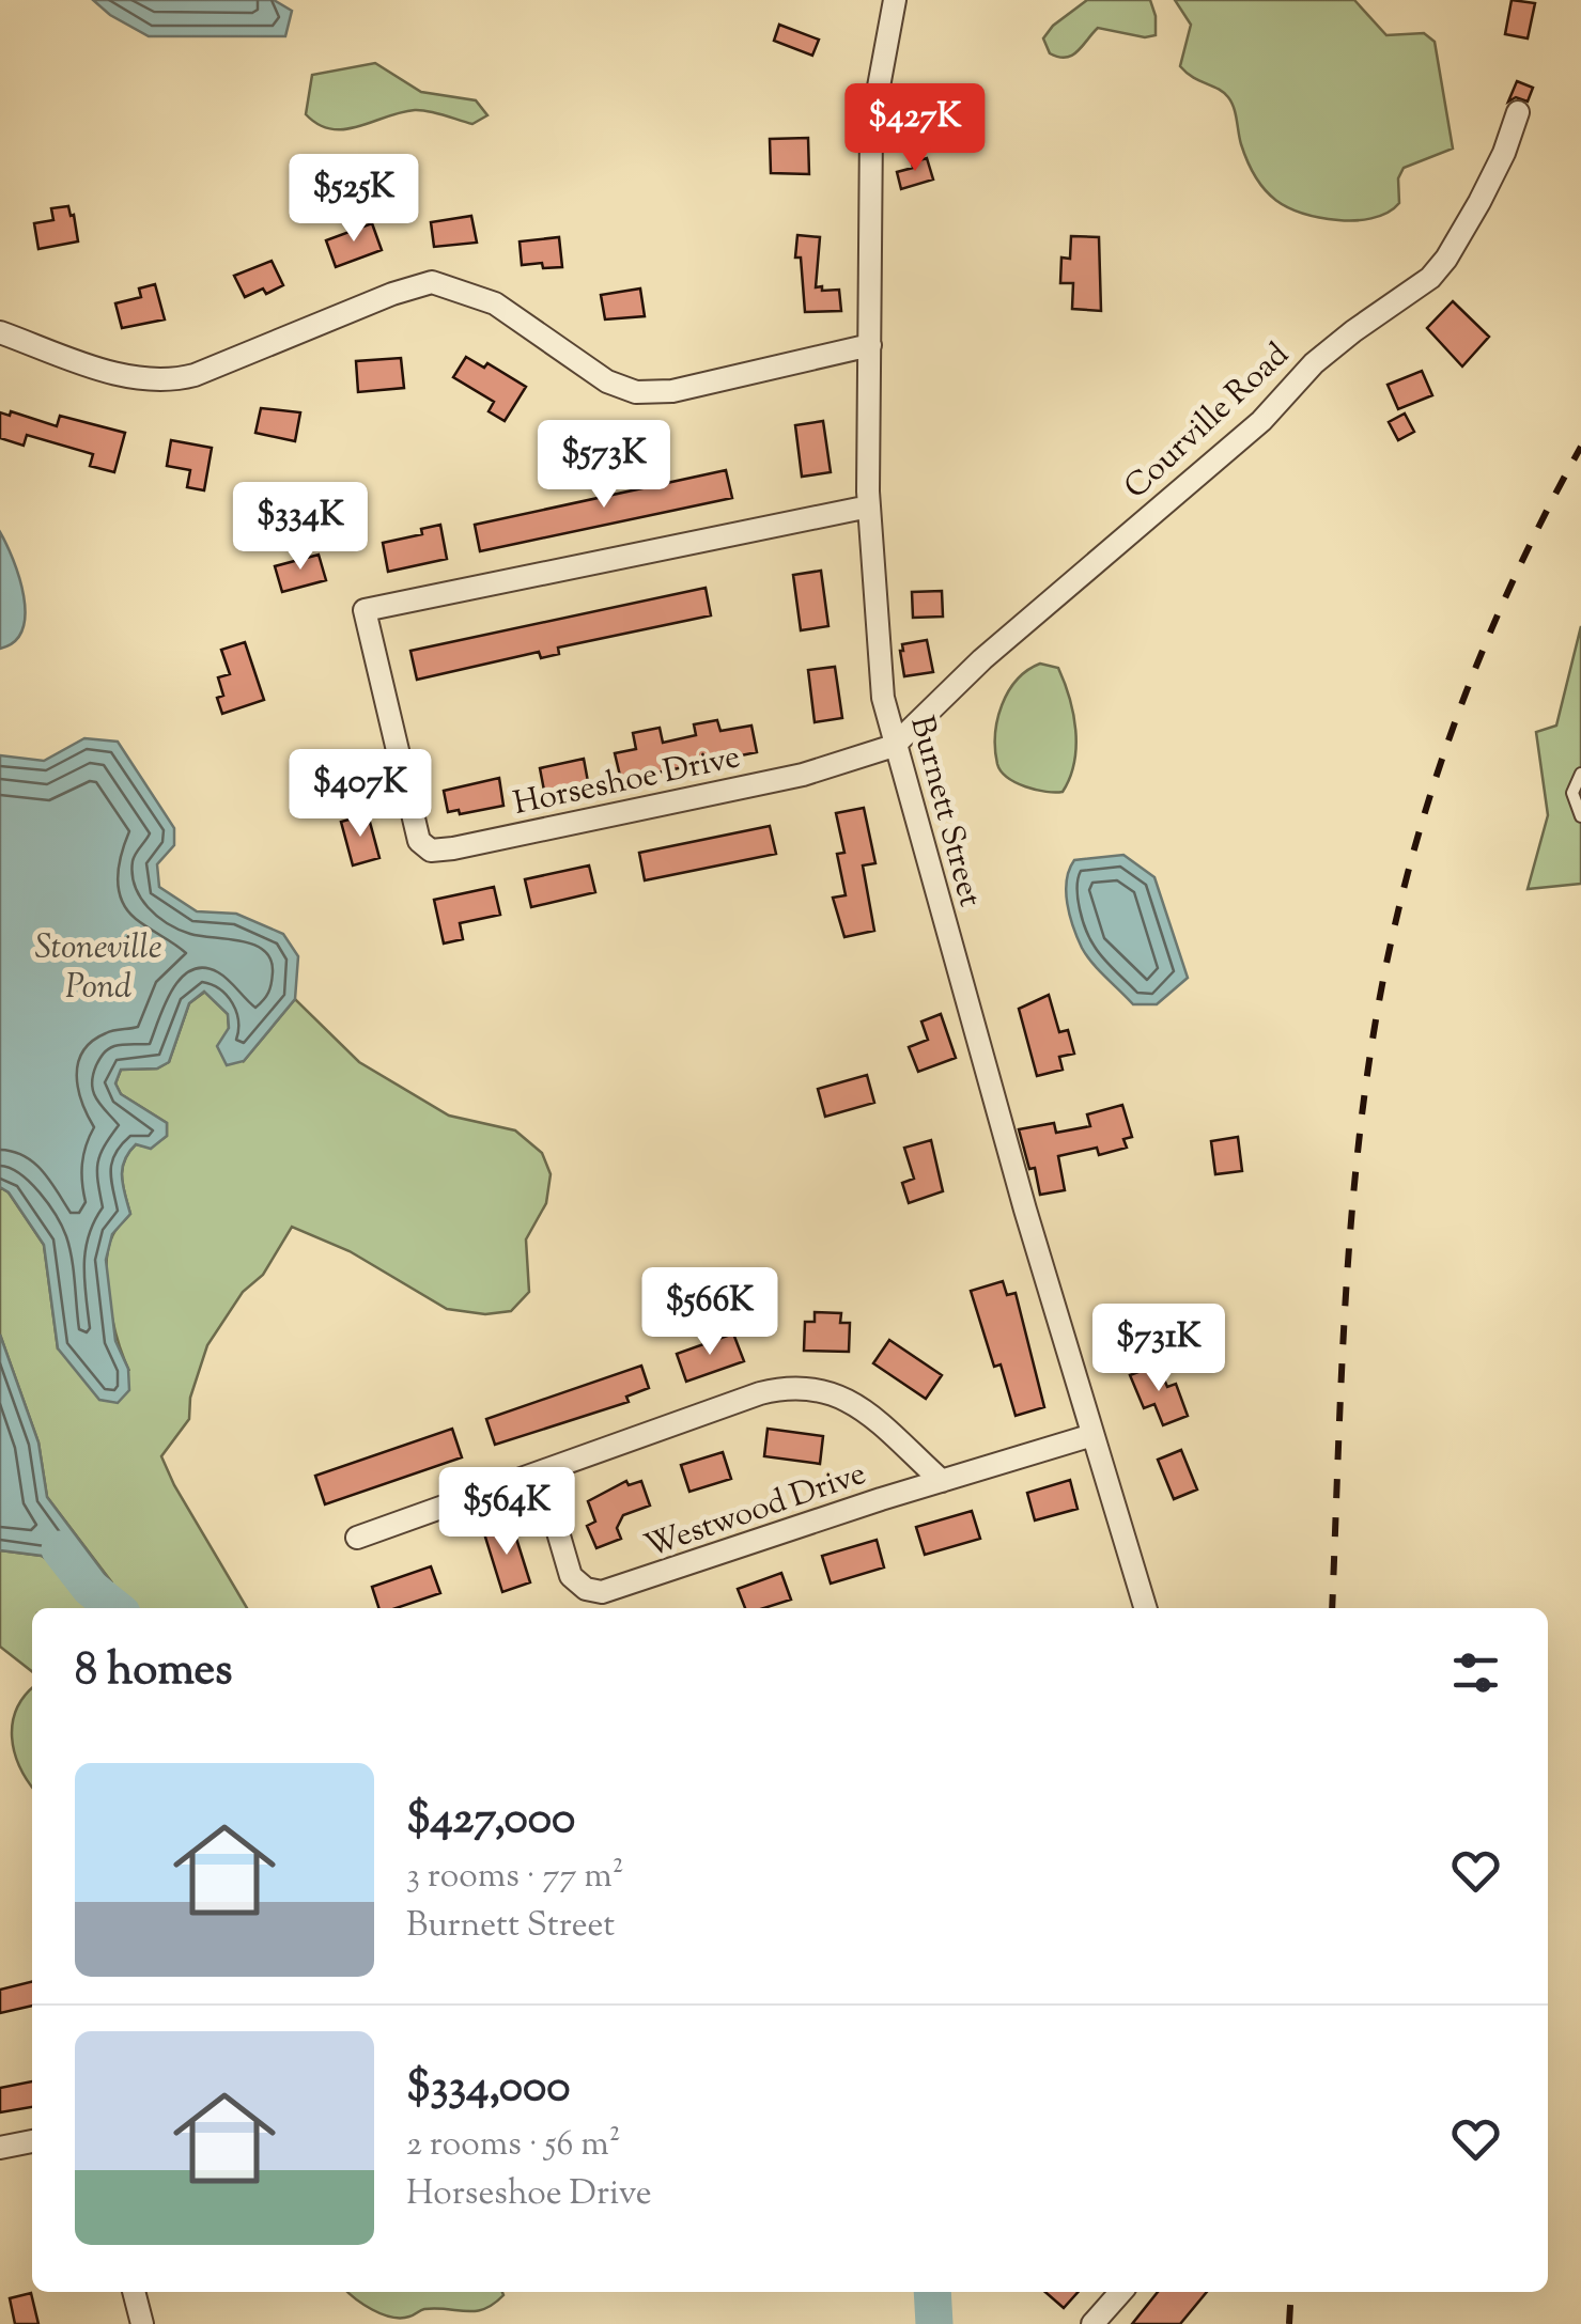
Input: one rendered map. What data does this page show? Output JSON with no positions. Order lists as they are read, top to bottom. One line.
{"streets":{"street":["Courville Road","Horseshoe Drive","Burnett Street","Westwood Drive"]},"crossings":[["Courville Road","Horseshoe Drive"],["Courville Road","Burnett Street"],["Horseshoe Drive","Burnett Street"],["Burnett Street","Westwood Drive"]],"water":["Stoneville Pond"],"page":{"price":["$427K","$525K","$573K","$334K","$407K","$566K","$731K","$564K"],"heading":"8 homes","list":[{"name":"$427,000","note":"3 rooms · 77 m² · Burnett Street"},{"name":"$334,000","note":"2 rooms · 56 m² · Horseshoe Drive"}]}}
